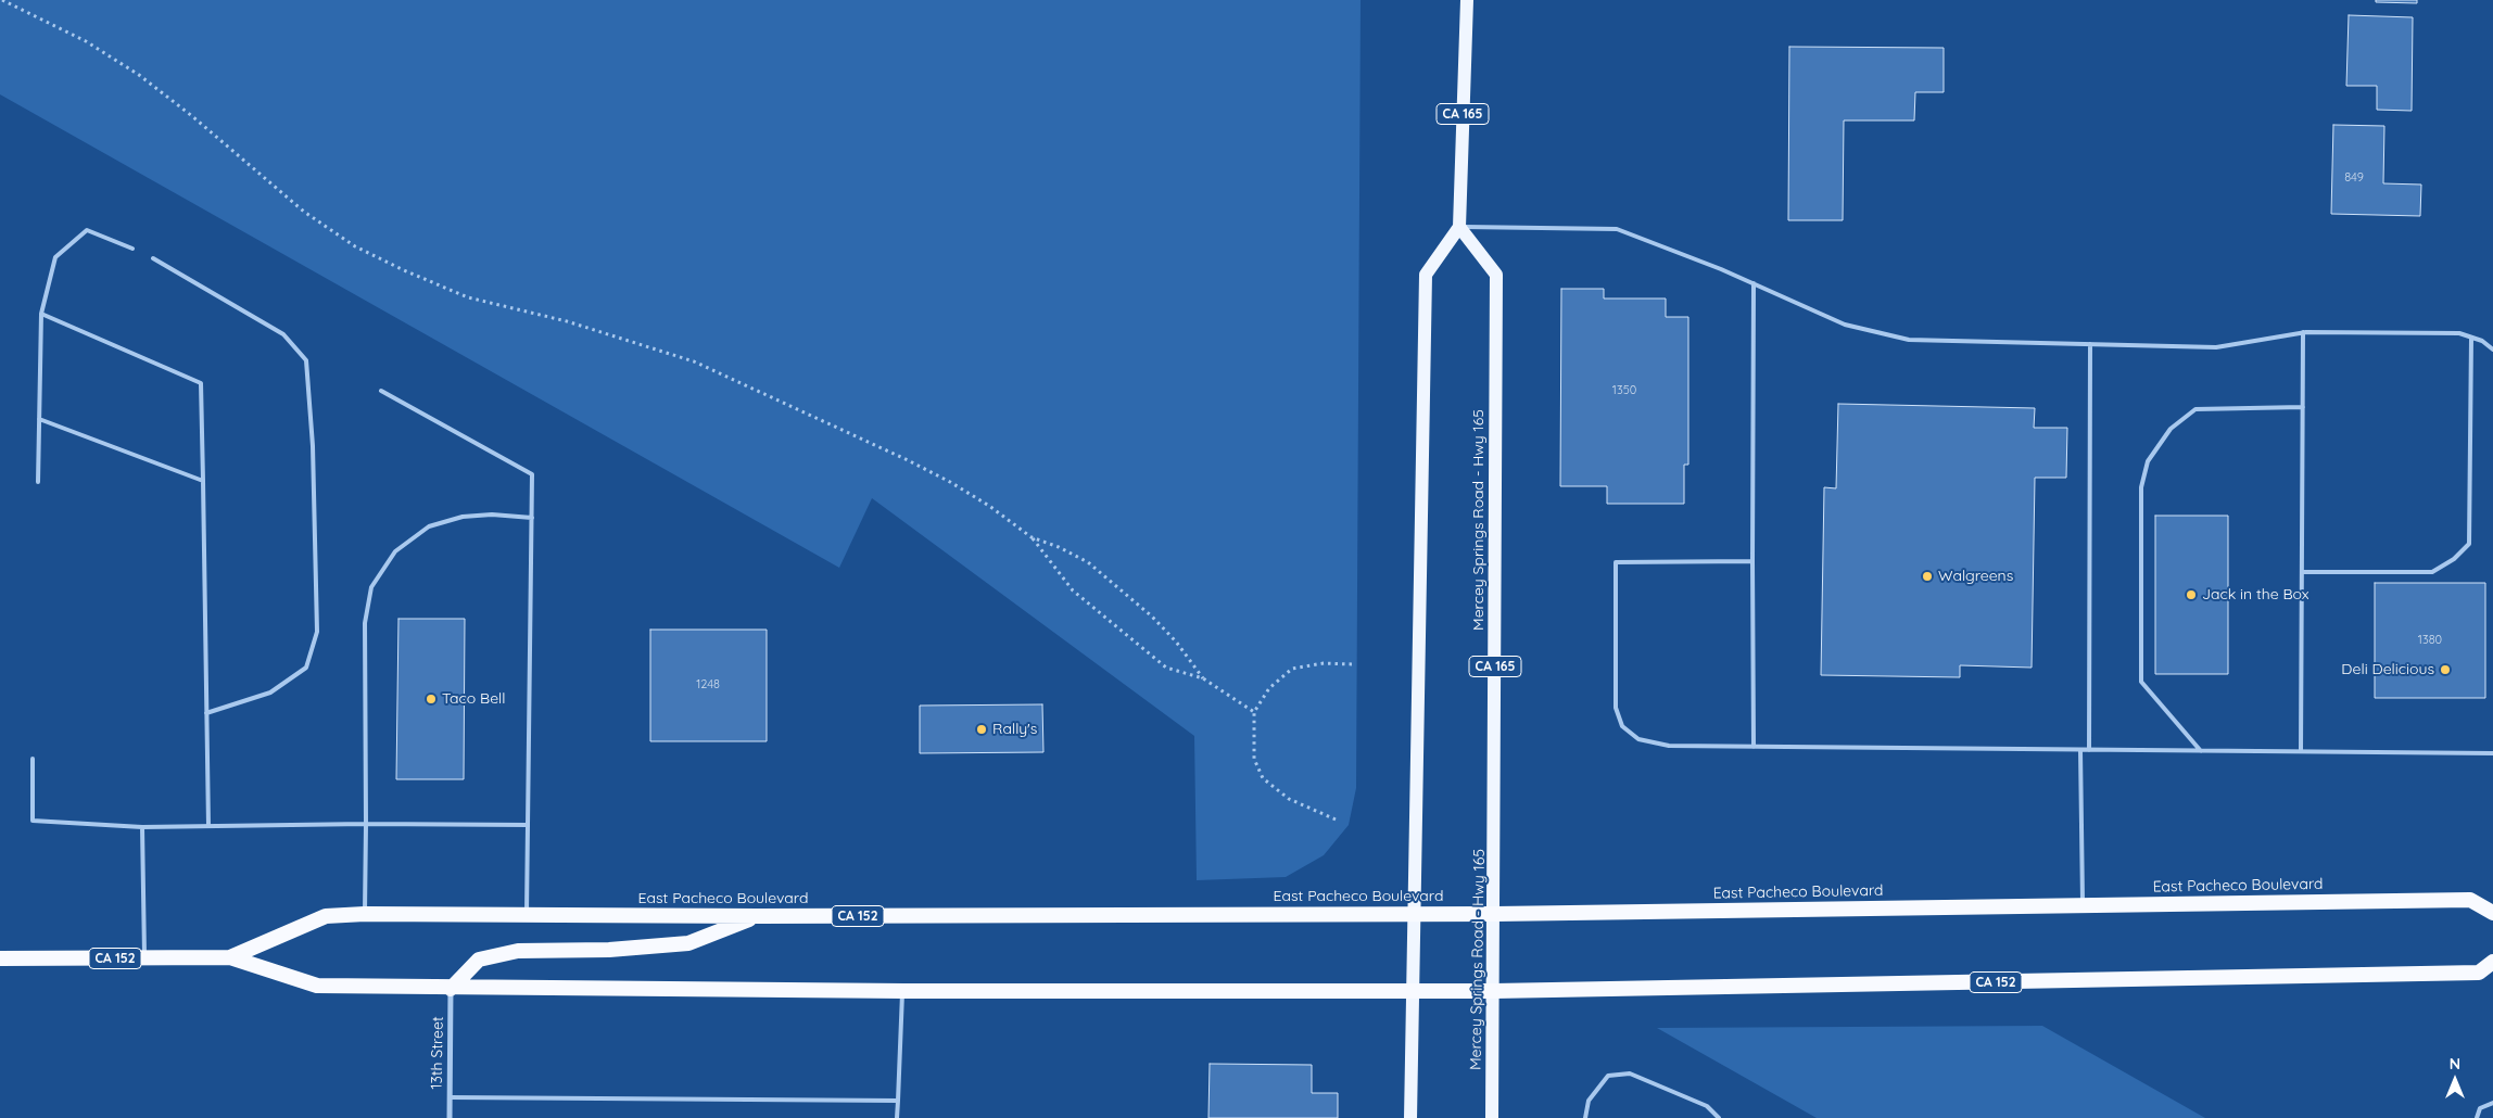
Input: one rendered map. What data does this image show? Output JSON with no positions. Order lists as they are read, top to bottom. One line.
{"streets":{"highway":["East Pacheco Boulevard","CA 152"],"main road":["CA 165","Mercey Springs Road - Hwy 165"],"street":["13th Street"]},"crossings":[["CA 165","Mercey Springs Road - Hwy 165"],["Mercey Springs Road - Hwy 165","East Pacheco Boulevard"],["East Pacheco Boulevard","13th Street"]],"places":["Walgreens","Jack in the Box","Deli Delicious","Taco Bell","Rally's"],"house_numbers":["849","1350","1380","1248"],"north":"top"}
